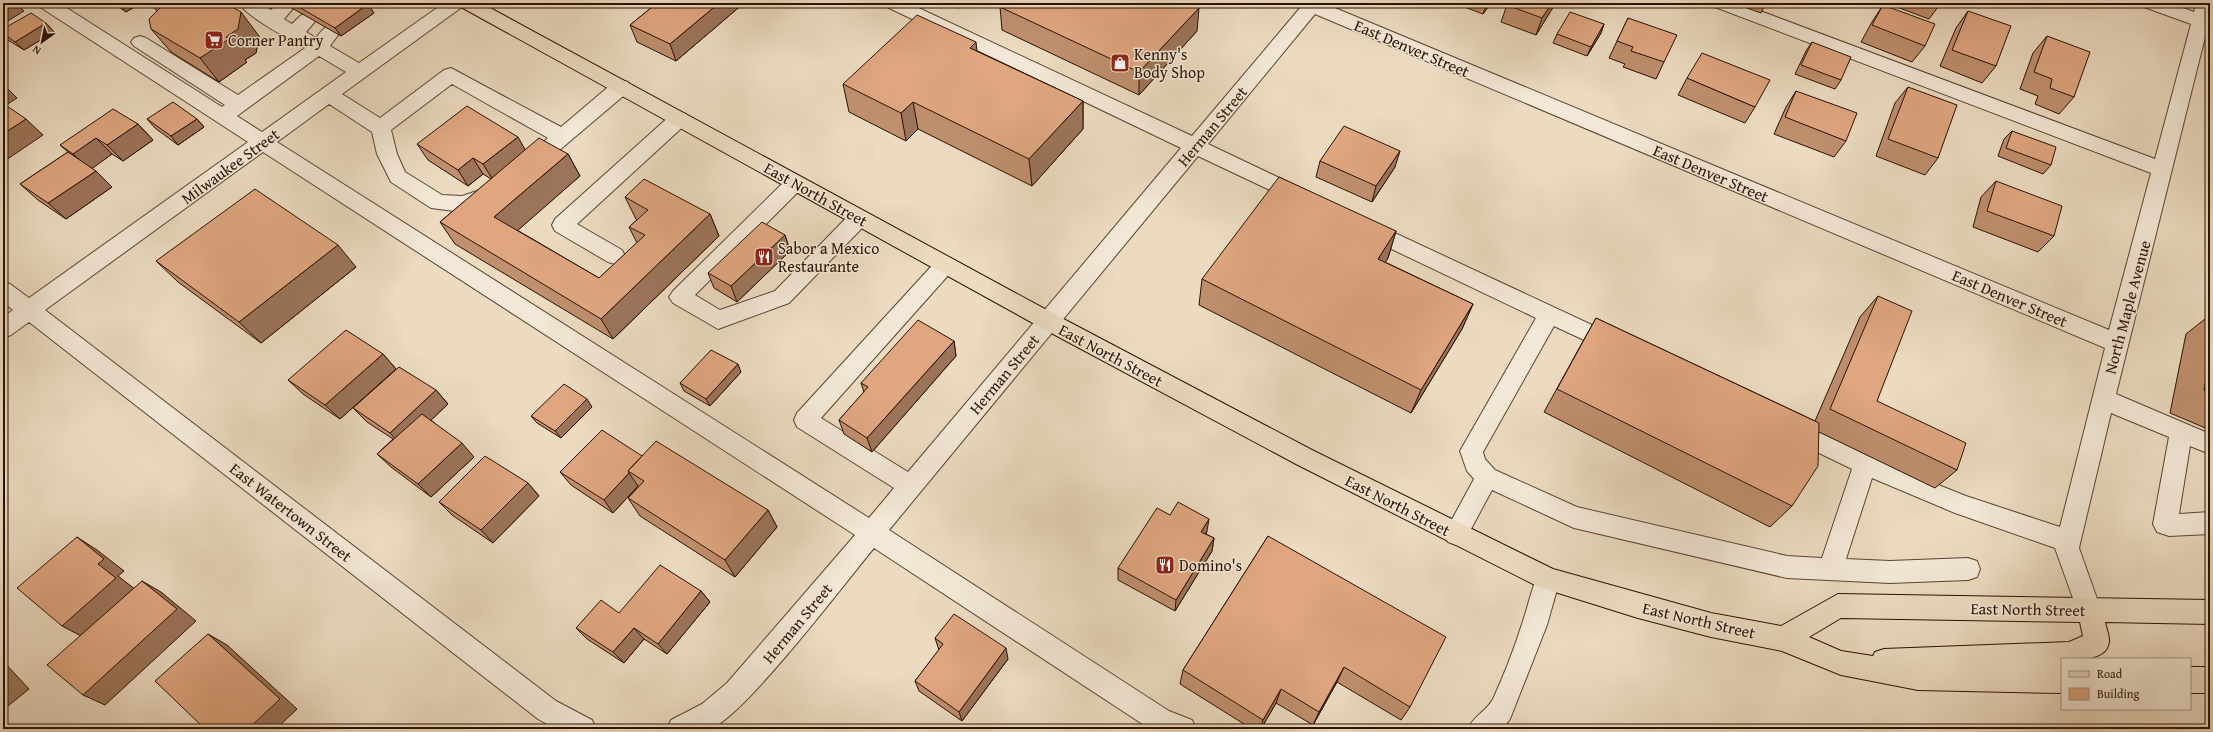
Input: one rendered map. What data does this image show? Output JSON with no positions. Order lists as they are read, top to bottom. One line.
{"streets":{"main road":["East North Street"],"street":["East Denver Street","Herman Street","Milwaukee Street","North Maple Avenue","East Watertown Street"]},"crossings":[["East Denver Street","Herman Street"],["East Denver Street","North Maple Avenue"],["Herman Street","East North Street"],["Milwaukee Street","East Watertown Street"],["East North Street","North Maple Avenue"]],"places":{"supermarket":["Corner Pantry"],"shop":["Kenny's Body Shop"],"restaurant":["Sabor a Mexico Restaurante","Domino's"]},"legend":["Road","Building"],"north":"bottom left"}
